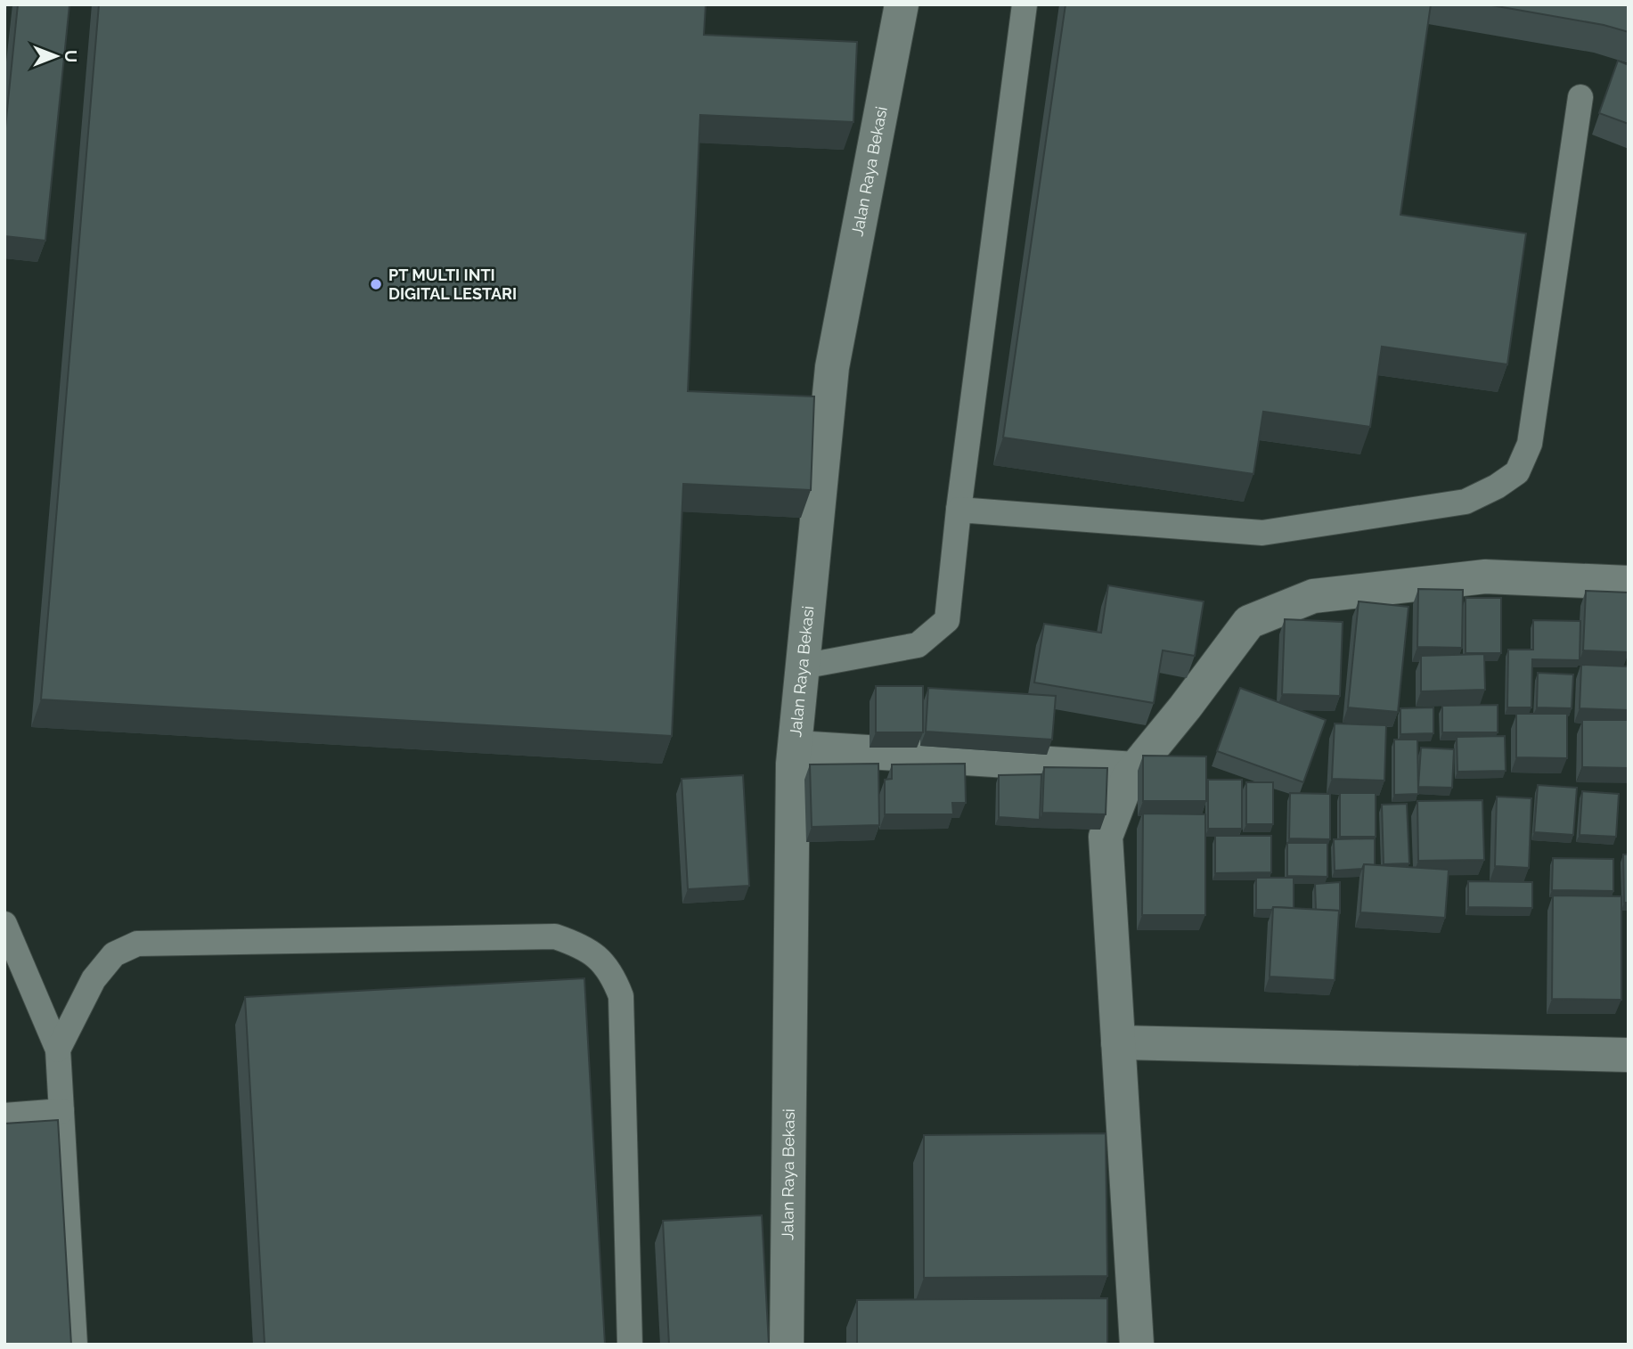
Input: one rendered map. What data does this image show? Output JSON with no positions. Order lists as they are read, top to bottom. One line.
{"streets":{"street":["Jalan Raya Bekasi"]},"places":["PT MULTI INTI DIGITAL LESTARI"],"north":"right"}
